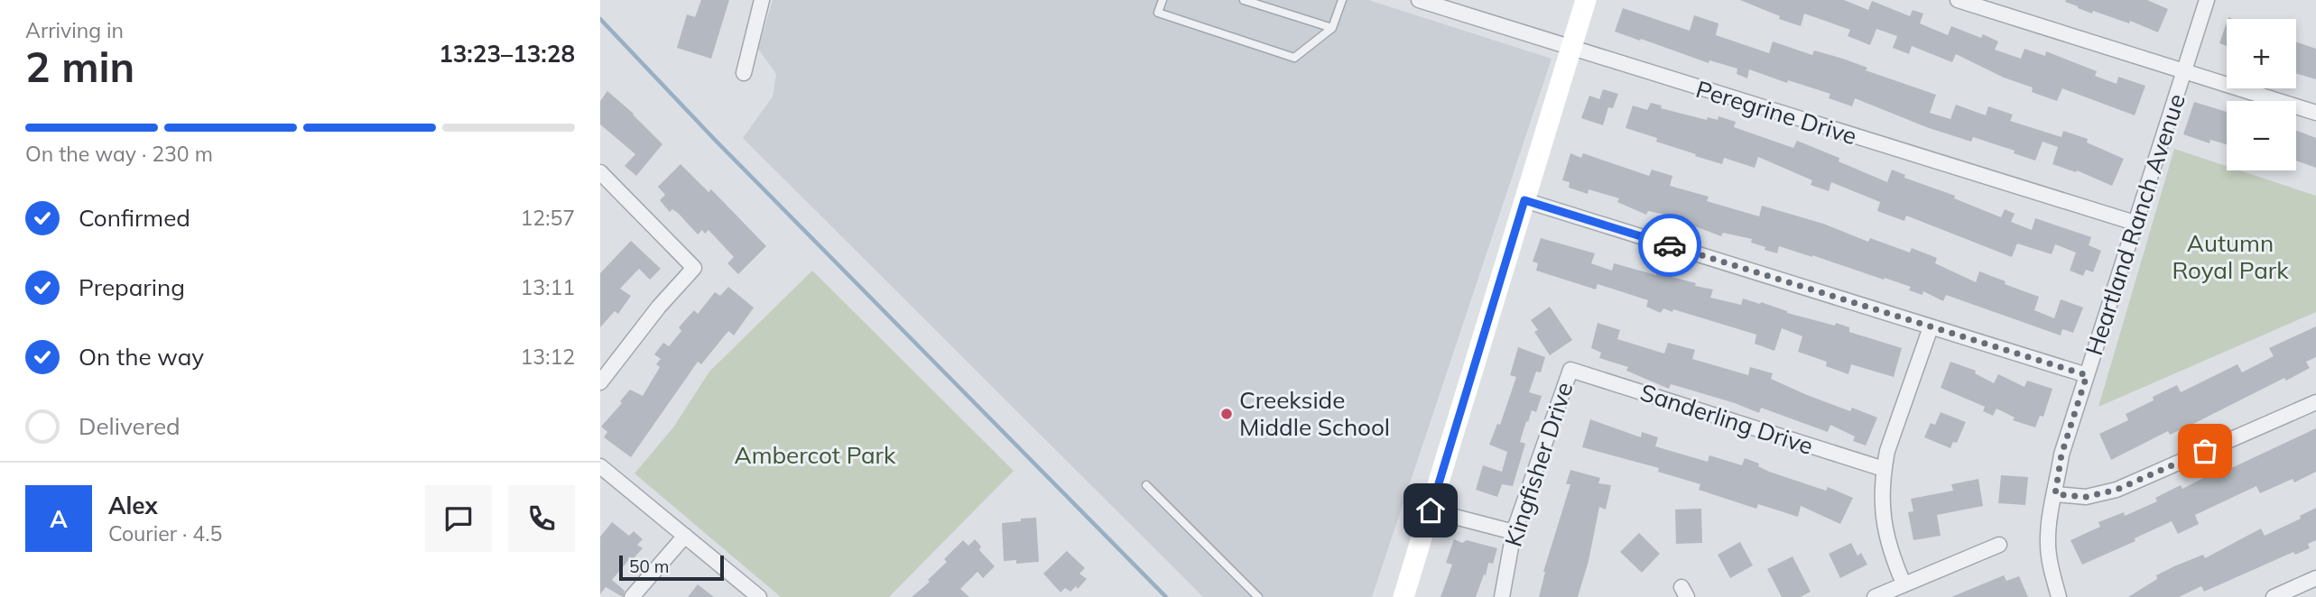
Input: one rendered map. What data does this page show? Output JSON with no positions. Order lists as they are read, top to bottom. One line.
{"streets":{"street":["Peregrine Drive","Heartland Ranch Avenue","Sanderling Drive","Kingfisher Drive"]},"crossings":[["Peregrine Drive","Heartland Ranch Avenue"],["Sanderling Drive","Kingfisher Drive"]],"parks":["Autumn Royal Park","Ambercot Park"],"places":["Creekside Middle School"],"scale_bar":"50 m","page":{"heading":["2 min","Arriving in","13:23–13:28"],"panel":["Alex","Courier · 4.5"],"map_buttons":["+","−"],"bar":"On the way · 230 m","list":[["Confirmed","12:57"],["Preparing","13:11"],["On the way","13:12"],"Delivered"],"round":"A","scale":"50 m"}}
